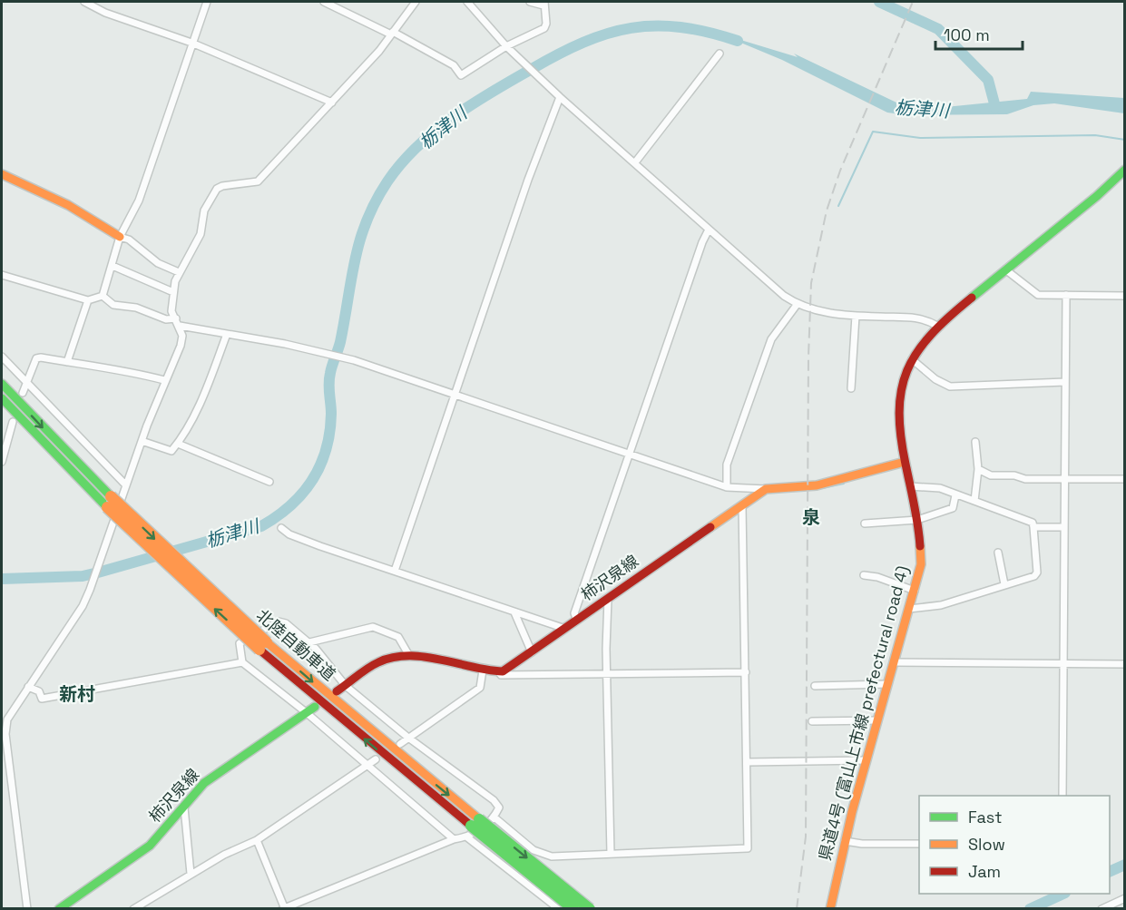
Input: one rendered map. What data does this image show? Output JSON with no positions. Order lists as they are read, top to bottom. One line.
{"streets":{"main road":["柿沢泉線","北陸自動車道","県道4号 (富山上市線 prefectural road 4)"]},"districts":["泉","新村"],"water":["栃津川"],"legend":["Fast","Slow","Jam"],"scale_bar":"100 m"}
